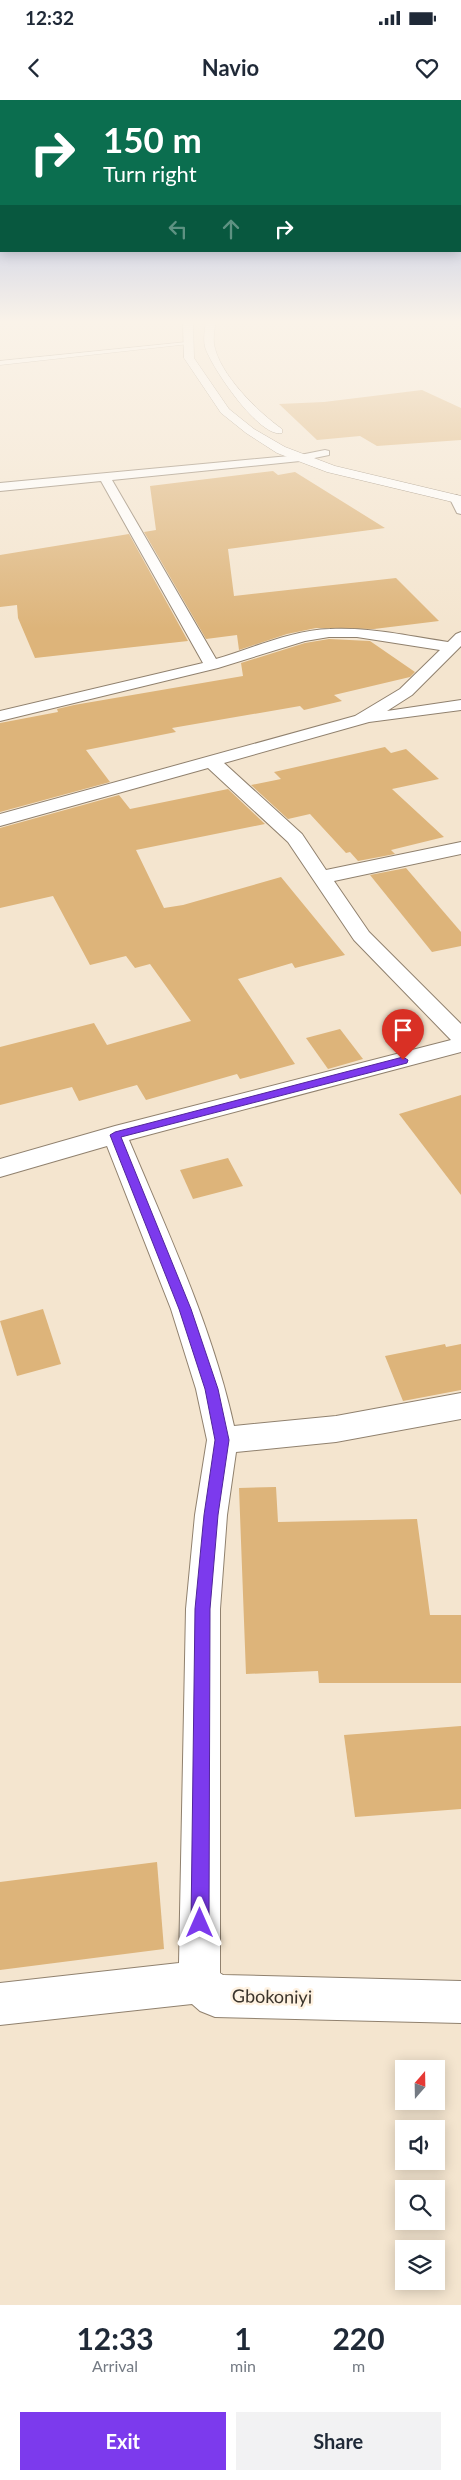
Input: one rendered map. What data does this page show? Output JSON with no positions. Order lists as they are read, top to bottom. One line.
{"streets":{"street":["Gbokoniyi"]},"north":"top","page":{"status":"12:32","header":"Navio","turn":["150 m","Turn right"],"eta":["12:33","Arrival","1","min","220","m"],"buttons":["Exit","Share"]}}
